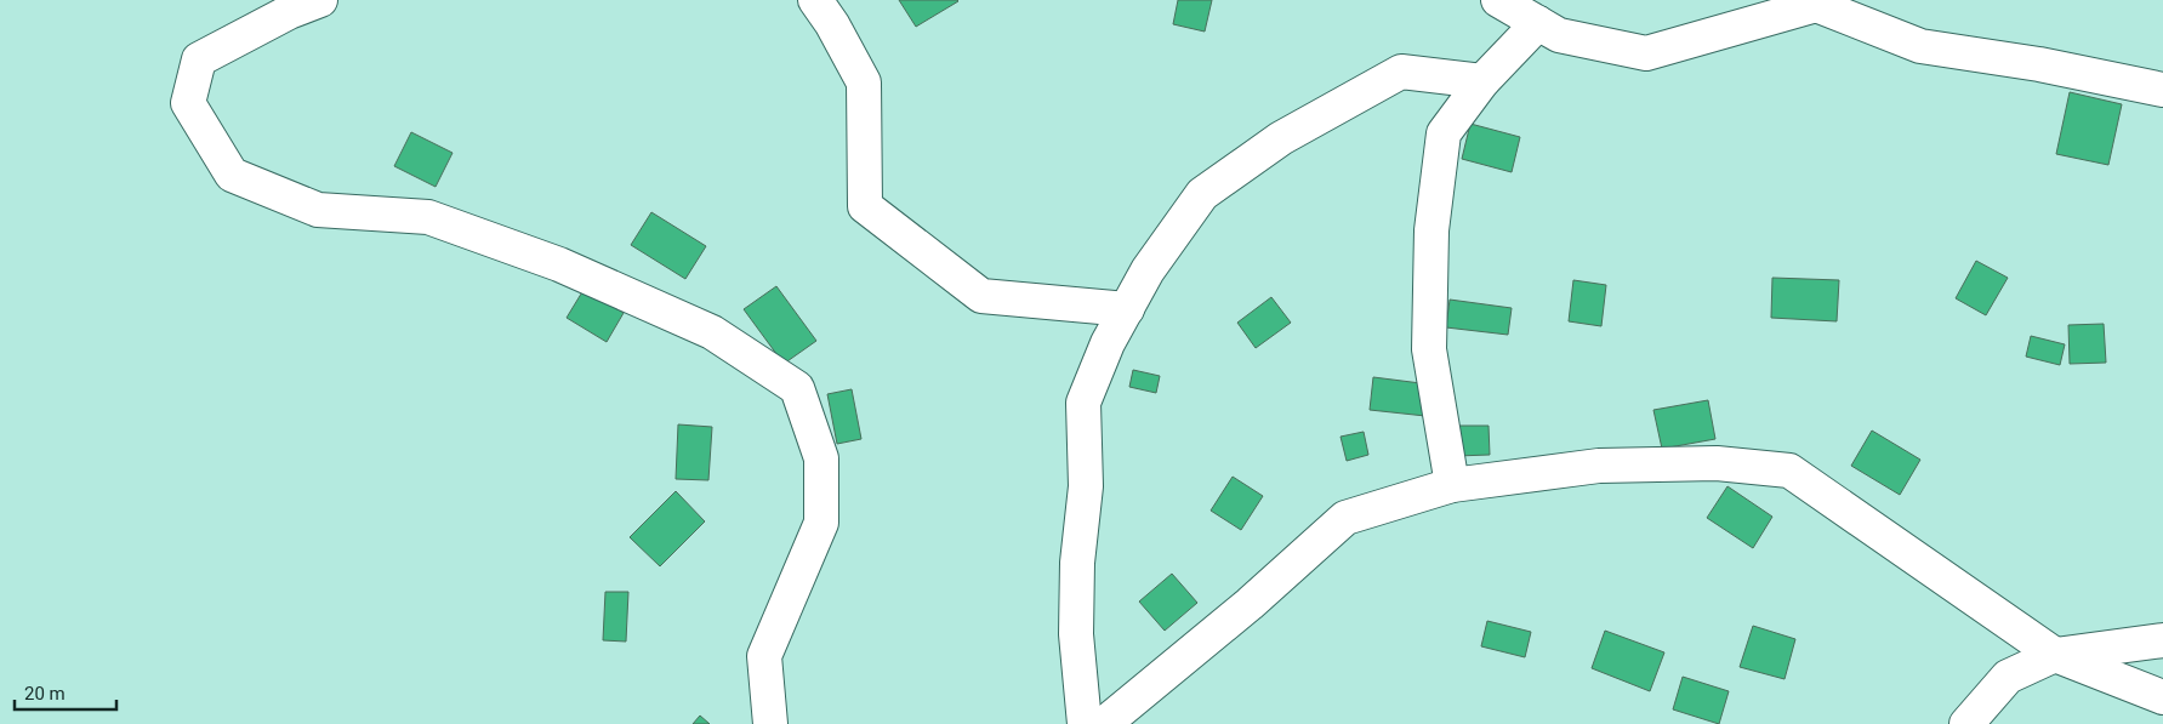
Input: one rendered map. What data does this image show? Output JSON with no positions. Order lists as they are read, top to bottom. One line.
{"scale_bar":"20 m"}
